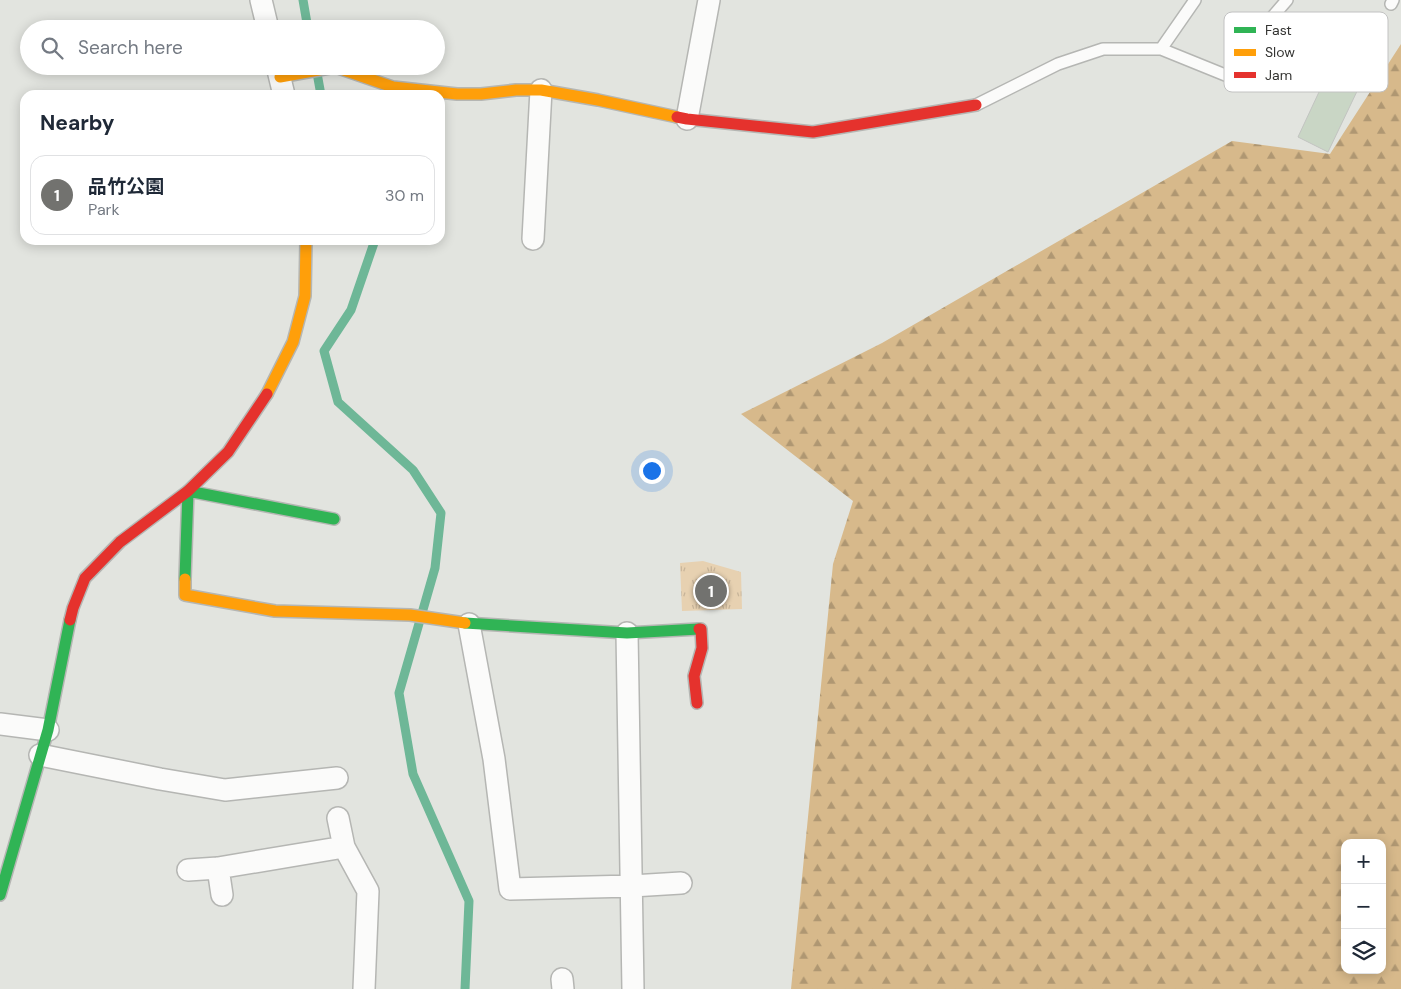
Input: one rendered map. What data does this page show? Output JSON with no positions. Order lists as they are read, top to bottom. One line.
{"legend":["Fast","Slow","Jam"],"page":{"search":"Search here","heading":"Nearby","list":[{"mark":"1","name":"品竹公園","note":"Park","value":"30 m"}],"pins":"1","map_buttons":["+","−"]}}
